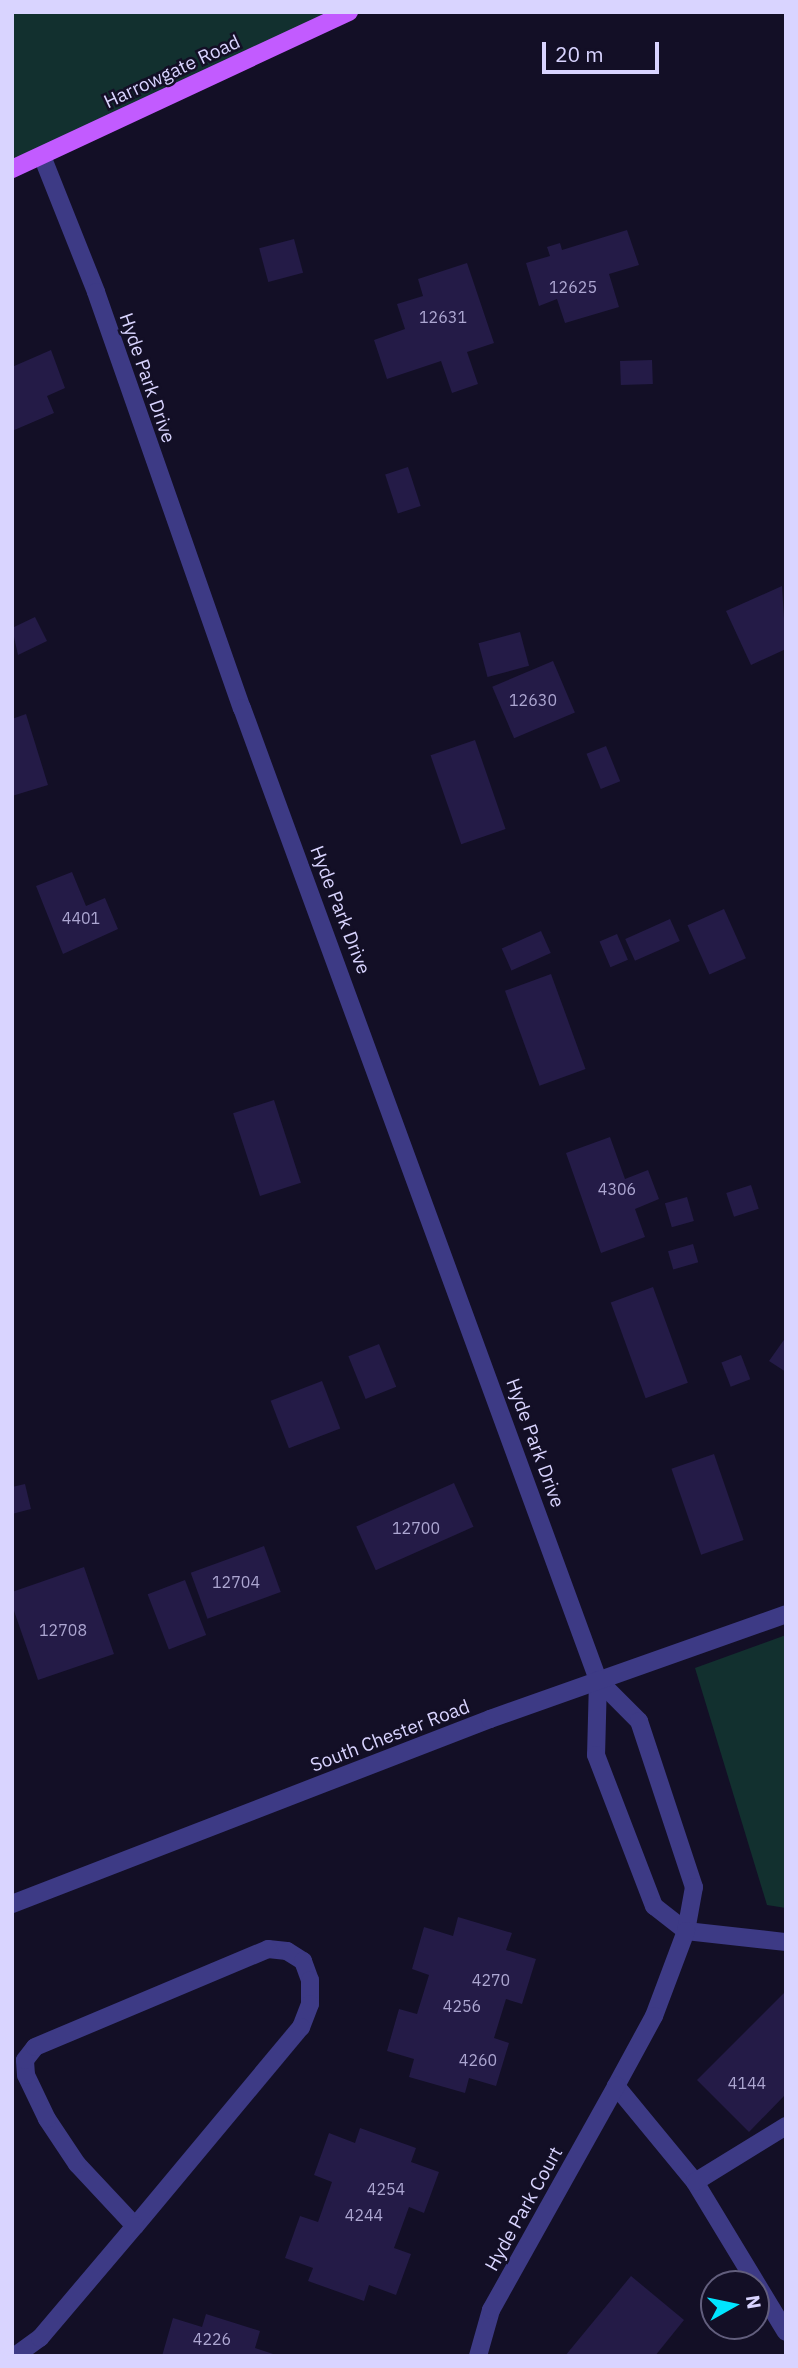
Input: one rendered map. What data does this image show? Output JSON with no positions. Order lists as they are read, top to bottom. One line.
{"streets":{"main road":["Harrowgate Road"],"street":["Hyde Park Drive","South Chester Road","Hyde Park Court"]},"crossings":[["Harrowgate Road","Hyde Park Drive"],["Hyde Park Drive","South Chester Road"],["Hyde Park Drive","Hyde Park Court"]],"house_numbers":["12625","12631","12630","4401","4306","12700","12704","12708","4270","4256","4260","4144","4254","4244","4226"],"scale_bar":"20 m","north":"right"}
